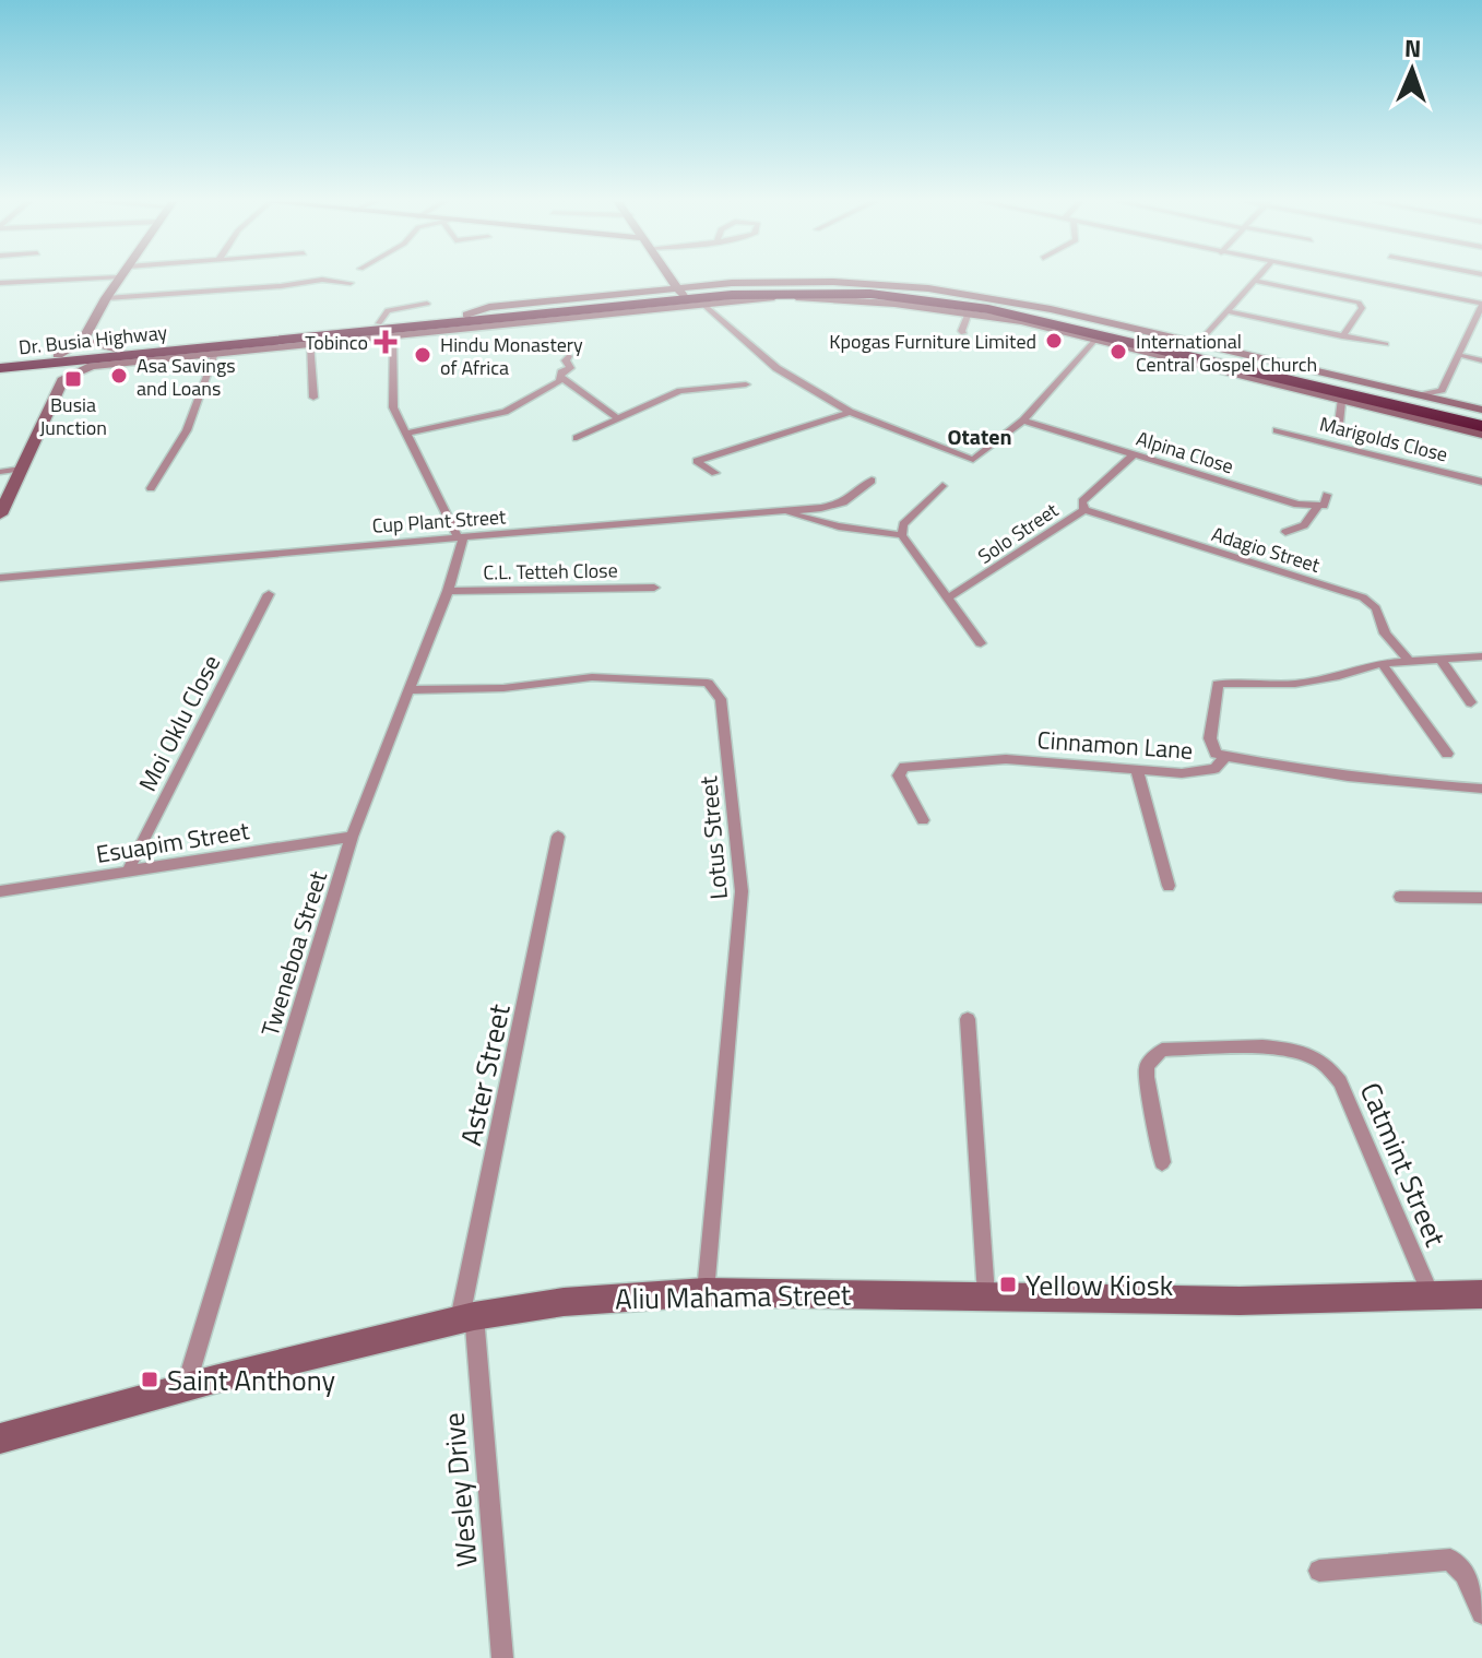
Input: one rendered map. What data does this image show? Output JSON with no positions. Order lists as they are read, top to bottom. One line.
{"streets":{"highway":["Dr. Busia Highway"],"street":["Marigolds Close","Alpina Close","Cup Plant Street","Solo Street","Adagio Street","C.L. Tetteh Close","Moi Oklu Close","Cinnamon Lane","Lotus Street","Esuapim Street","Tweneboa Street","Aster Street","Catmint Street","Aliu Mahama Street","Wesley Drive"]},"crossings":[["Alpina Close","Solo Street"],["Cup Plant Street","Tweneboa Street"],["Solo Street","Adagio Street"],["C.L. Tetteh Close","Tweneboa Street"],["Moi Oklu Close","Esuapim Street"],["Lotus Street","Tweneboa Street"],["Lotus Street","Aliu Mahama Street"],["Esuapim Street","Tweneboa Street"],["Tweneboa Street","Aliu Mahama Street"],["Aster Street","Aliu Mahama Street"],["Aster Street","Wesley Drive"],["Catmint Street","Aliu Mahama Street"],["Aliu Mahama Street","Wesley Drive"]],"districts":["Otaten"],"places":{"other":["Kpogas Furniture Limited","International Central Gospel Church","Hindu Monastery of Africa","Asa Savings and Loans"],"health":["Tobinco"],"transit":["Busia Junction","Yellow Kiosk","Saint Anthony"]},"north":"top"}
